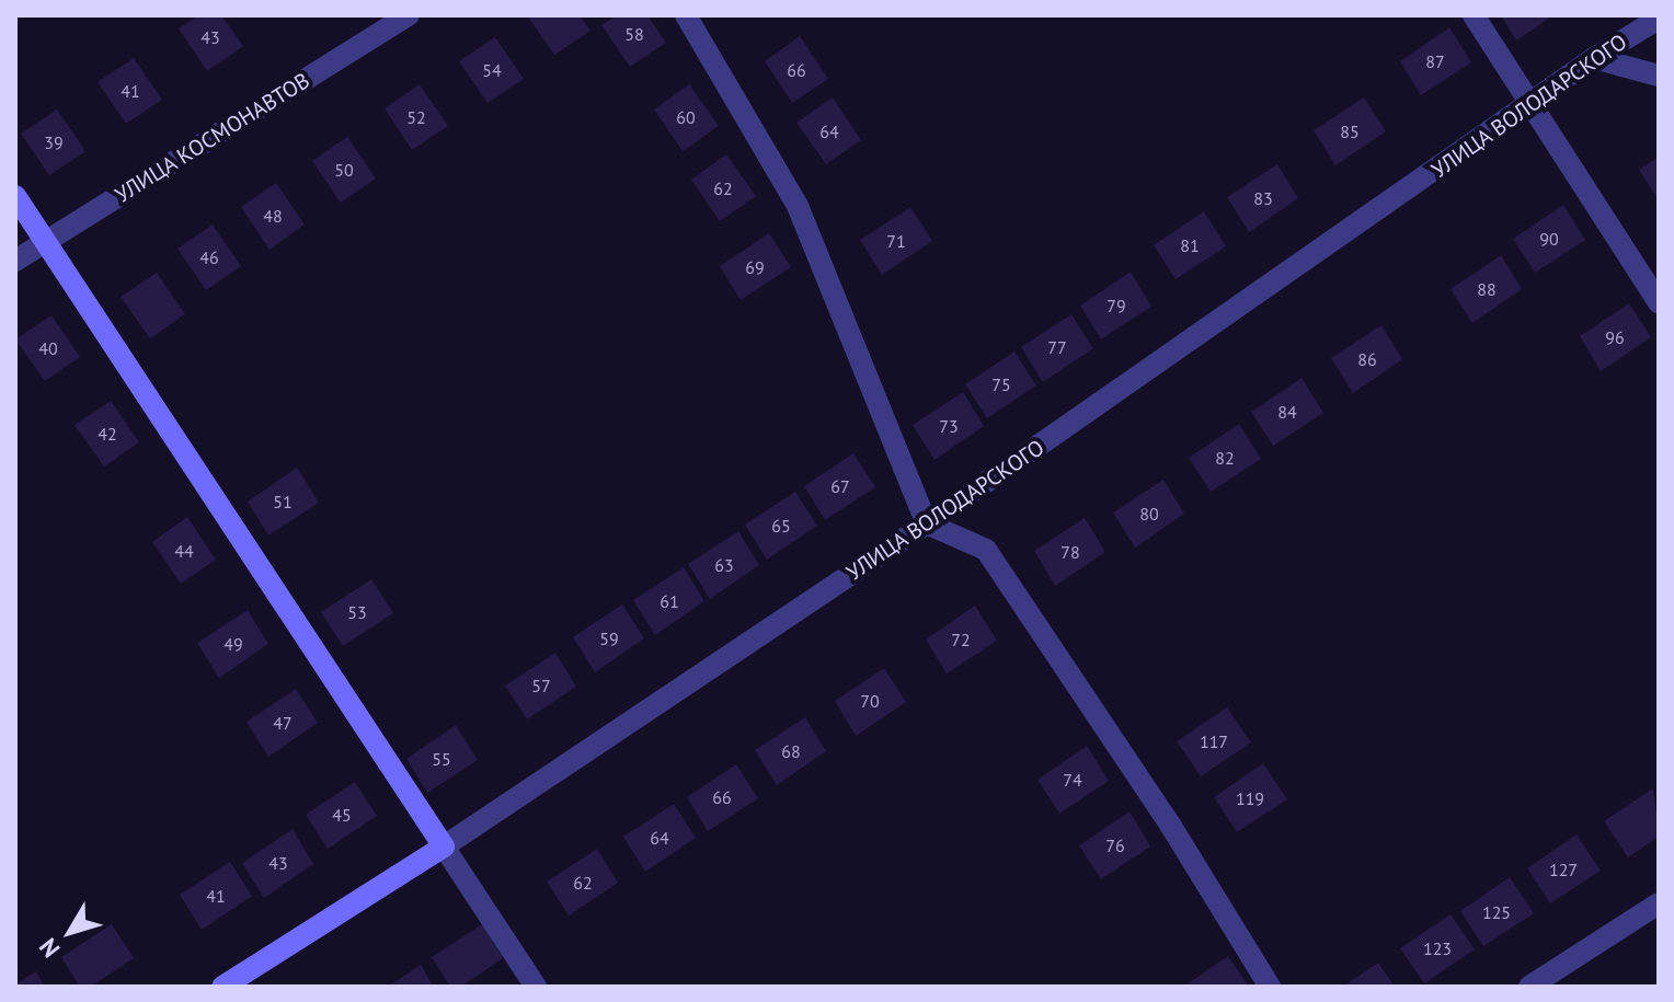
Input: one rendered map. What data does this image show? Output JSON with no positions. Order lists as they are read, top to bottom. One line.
{"streets":{"street":["УЛИЦА ВОЛОДАРСКОГО","УЛИЦА КОСМОНАВТОВ"]},"house_numbers":["58","43","87","54","66","41","52","60","64","85","39","50","62","83","48","90","71","81","46","69","88","79","96","77","40","86","75","84","73","42","82","67","51","80","65","44","78","63","61","53","59","72","49","57","70","47","117","68","55","74","66","119","45","64","76","43","127","62","41","125","123"],"north":"bottom left"}
